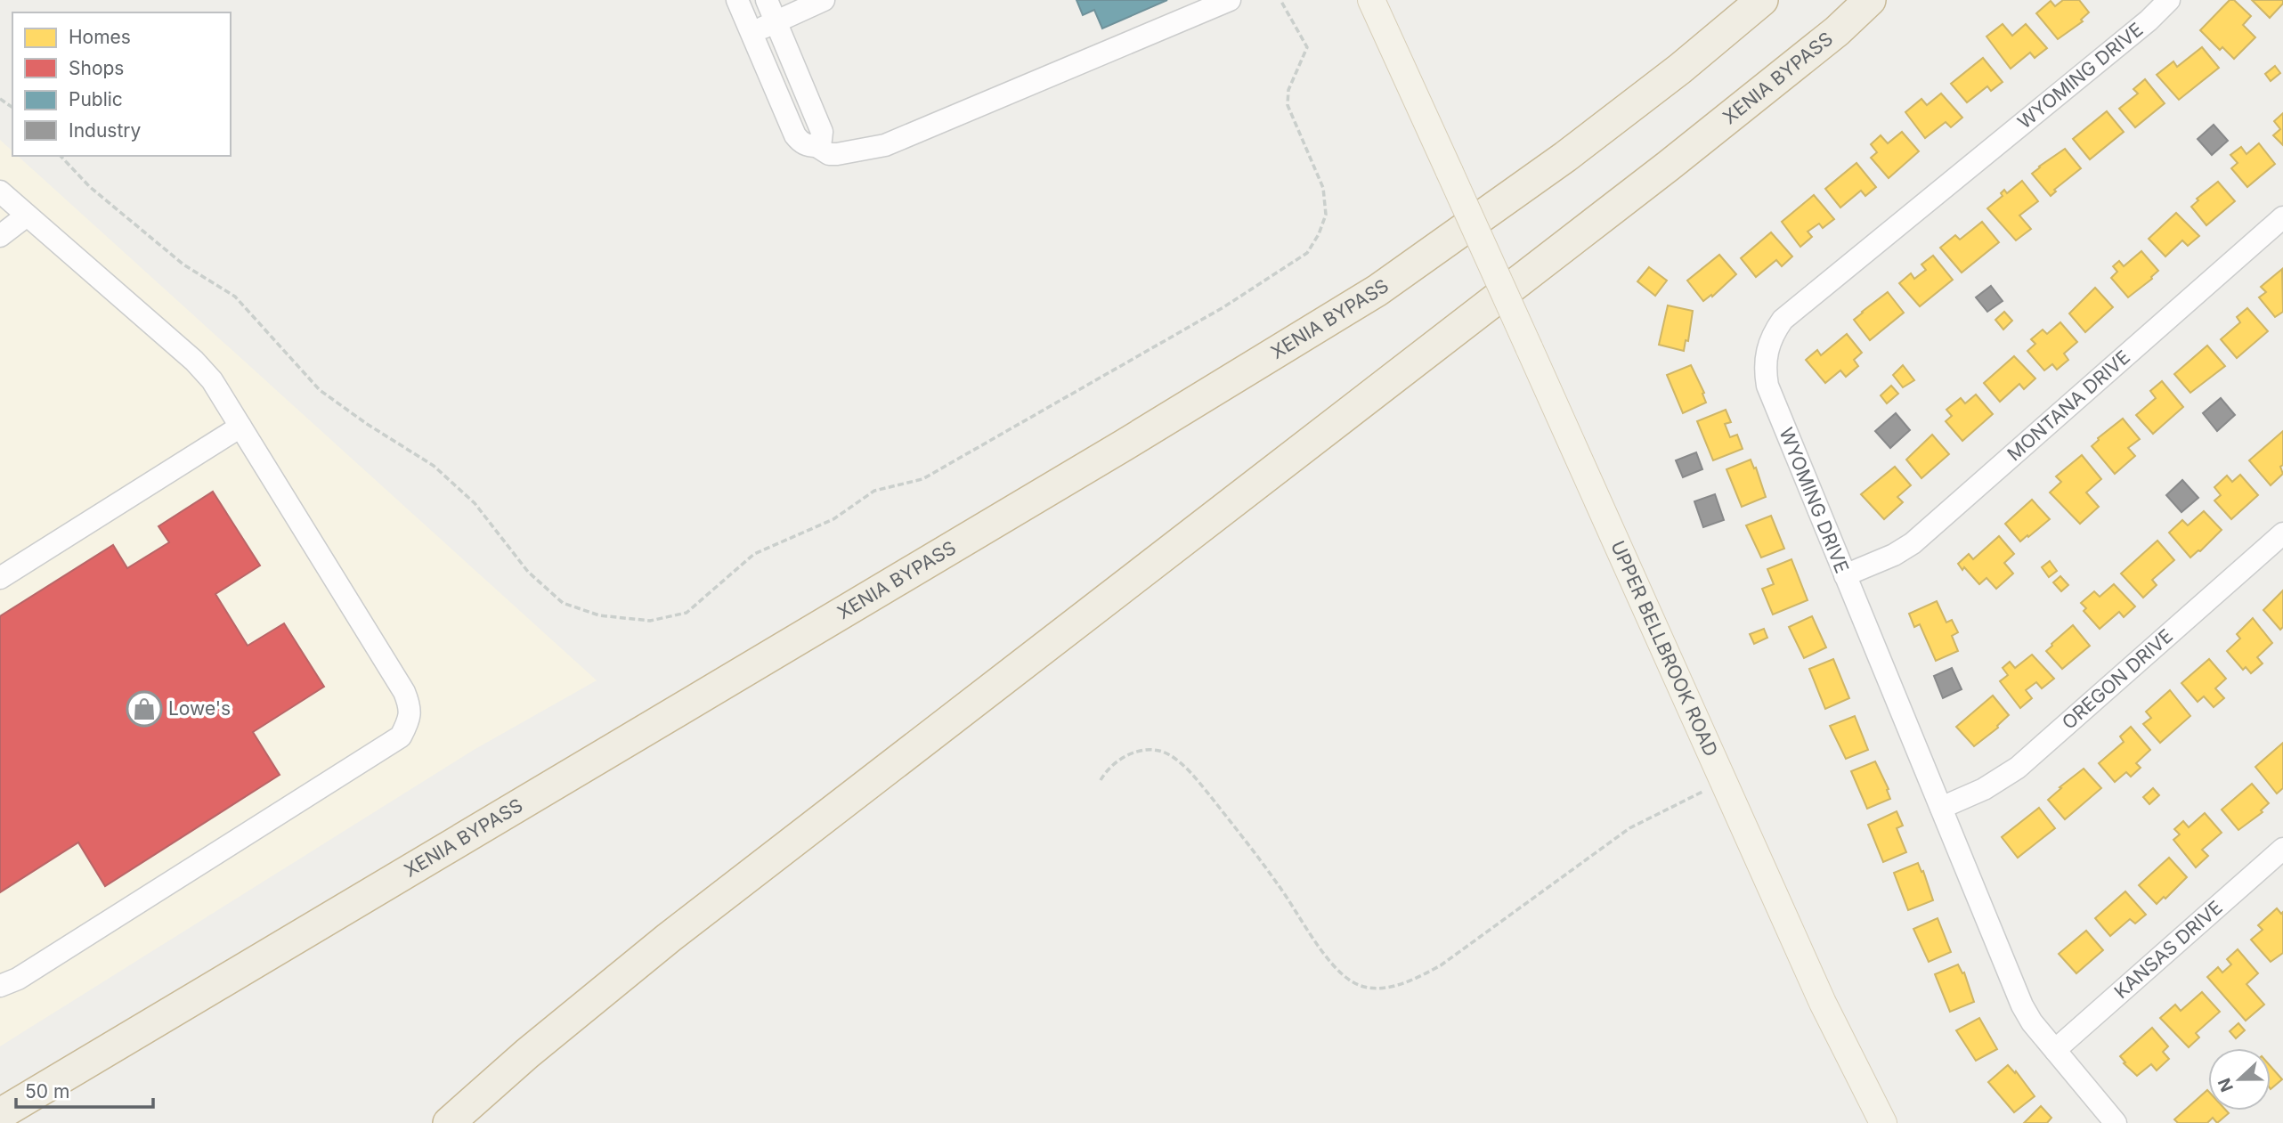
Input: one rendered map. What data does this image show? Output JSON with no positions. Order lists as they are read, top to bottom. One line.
{"streets":{"highway":["XENIA BYPASS"],"main road":["UPPER BELLBROOK ROAD"],"street":["WYOMING DRIVE","MONTANA DRIVE","OREGON DRIVE","KANSAS DRIVE"]},"crossings":[["WYOMING DRIVE","MONTANA DRIVE"],["WYOMING DRIVE","OREGON DRIVE"],["WYOMING DRIVE","KANSAS DRIVE"]],"places":{"shop":["Lowe's"]},"legend":["Homes","Shops","Public","Industry"],"scale_bar":"50 m","north":"left"}
